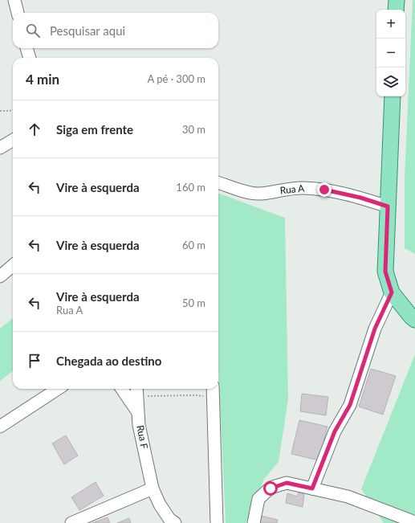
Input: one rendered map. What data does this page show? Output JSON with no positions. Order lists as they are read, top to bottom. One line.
{"streets":{"street":["Rua A","Rua F"]},"page":{"map_buttons":["+","−"],"search":"Pesquisar aqui","heading":["4 min","A pé · 300 m"],"list":[["Siga em frente","30 m"],["Vire à esquerda","160 m"],["Vire à esquerda","60 m"],["Vire à esquerda","Rua A","50 m"],"Chegada ao destino"]}}
